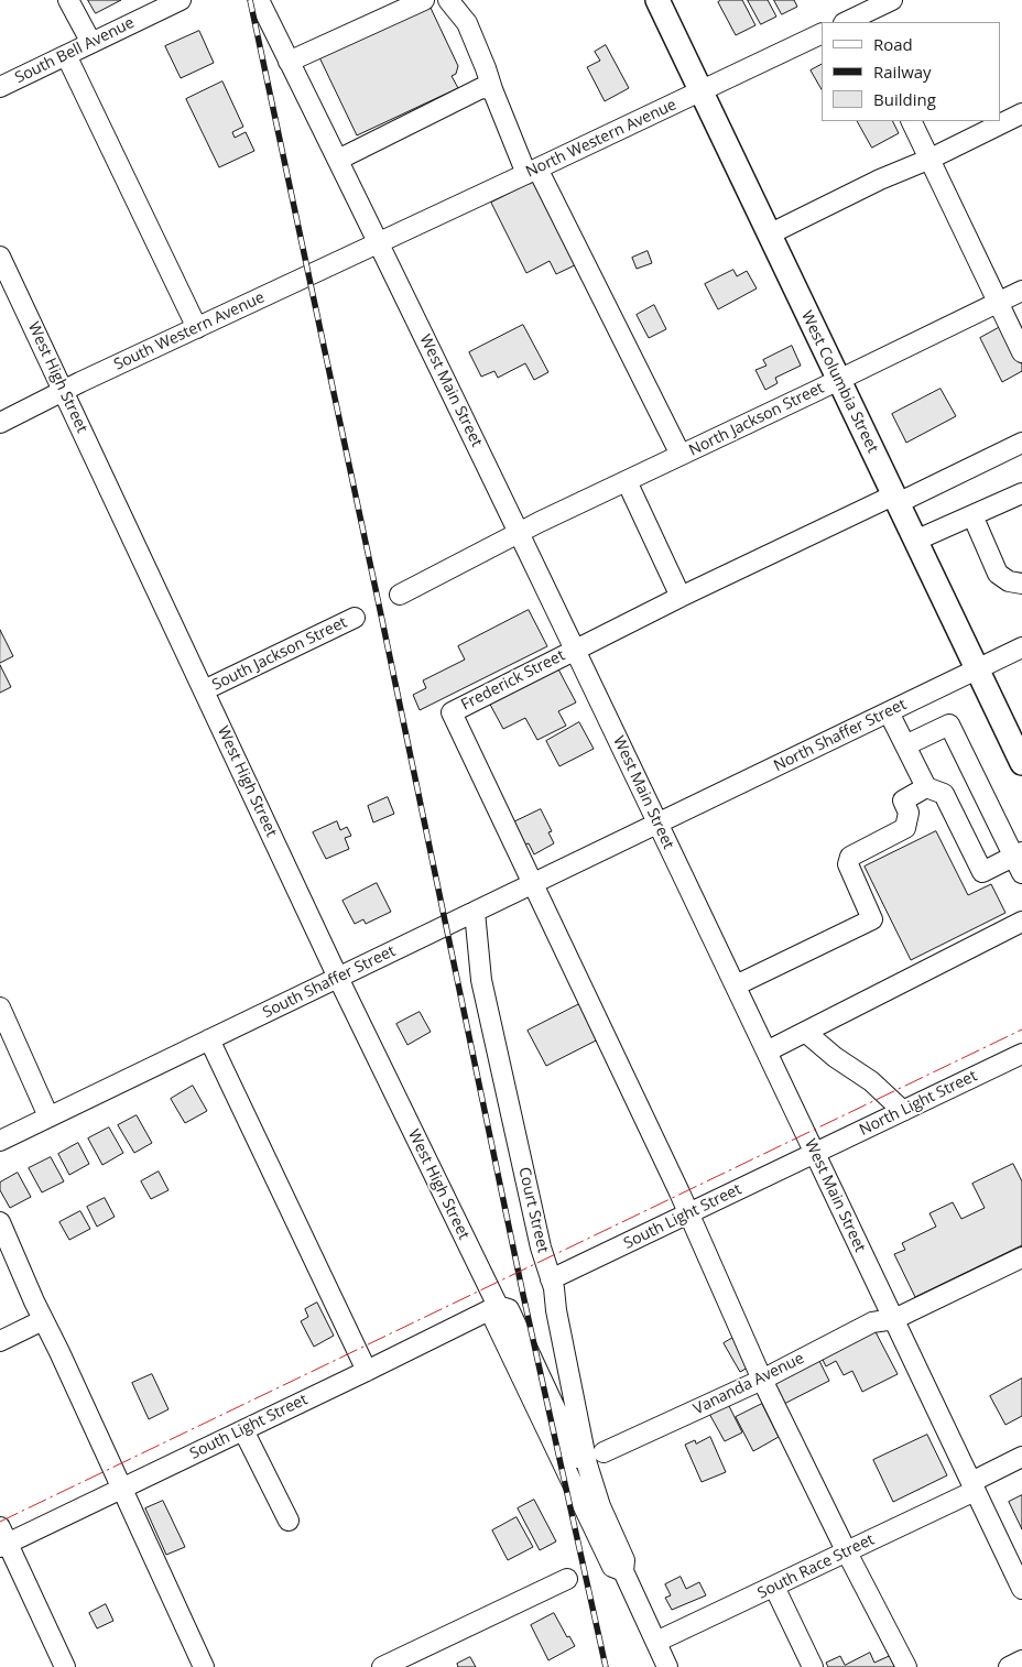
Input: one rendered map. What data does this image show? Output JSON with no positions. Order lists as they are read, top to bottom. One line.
{"streets":{"main road":["West Columbia Street"],"street":["South Bell Avenue","North Western Avenue","South Western Avenue","West High Street","West Main Street","North Jackson Street","South Jackson Street","Frederick Street","North Shaffer Street","South Shaffer Street","North Light Street","Court Street","South Light Street","Vananda Avenue","South Race Street"]},"crossings":[["North Western Avenue","South Western Avenue"],["North Western Avenue","West Columbia Street"],["North Western Avenue","West Main Street"],["South Western Avenue","West High Street"],["South Western Avenue","West Main Street"],["West High Street","South Jackson Street"],["West High Street","South Shaffer Street"],["West High Street","Court Street"],["West High Street","South Light Street"],["West High Street","South Race Street"],["West Columbia Street","North Jackson Street"],["West Columbia Street","Frederick Street"],["West Columbia Street","North Shaffer Street"],["West Main Street","North Jackson Street"],["West Main Street","Frederick Street"],["West Main Street","North Shaffer Street"],["West Main Street","South Shaffer Street"],["West Main Street","North Light Street"],["West Main Street","South Light Street"],["West Main Street","Vananda Avenue"],["West Main Street","South Race Street"],["Frederick Street","South Shaffer Street"],["North Shaffer Street","South Shaffer Street"],["South Shaffer Street","Court Street"],["North Light Street","South Light Street"],["Court Street","South Light Street"]],"legend":["Road","Railway","Building"]}
